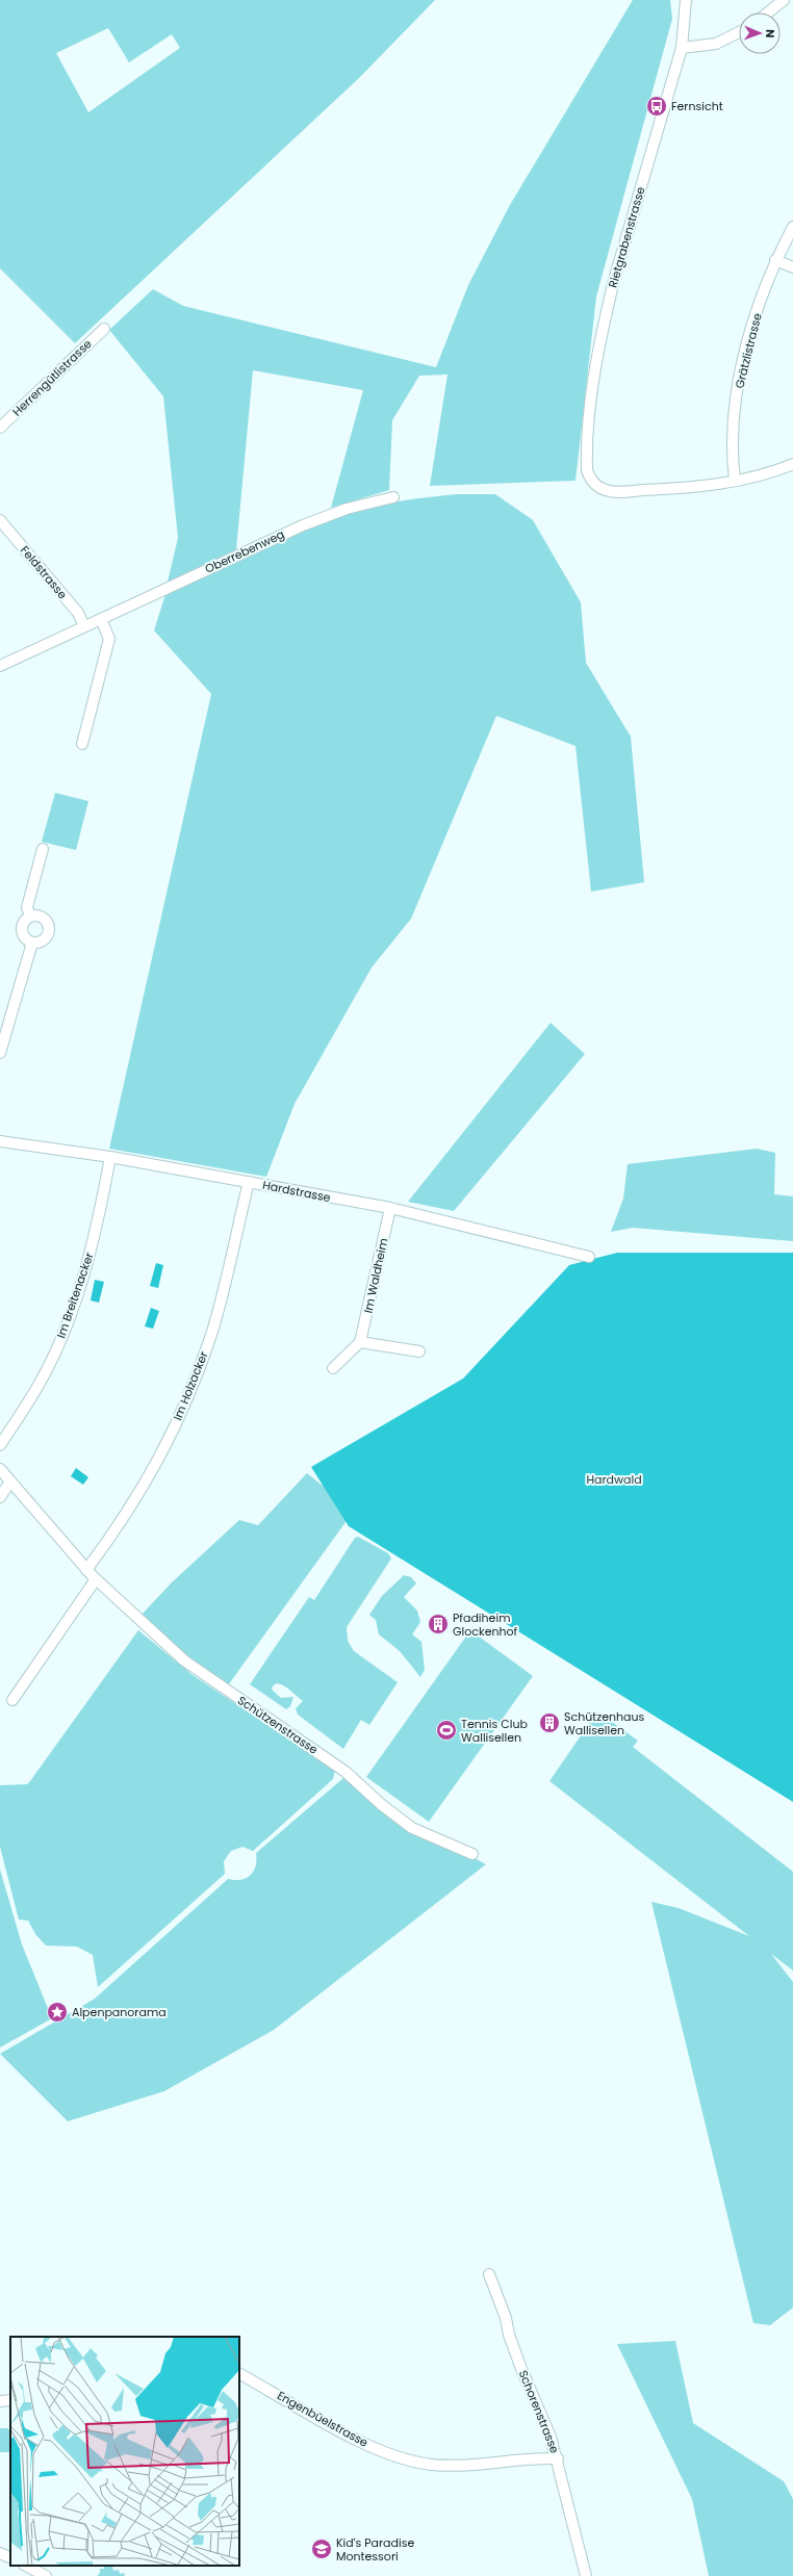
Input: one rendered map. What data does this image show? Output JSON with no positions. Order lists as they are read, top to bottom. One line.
{"streets":{"street":["Rietgrabenstrasse","Grätzlistrasse","Herrengütlistrasse","Oberrebenweg","Feldstrasse","Hardstrasse","Im Waldheim","Im Breitenacker","Im Holzacker","Schützenstrasse","Schorenstrasse","Engenbüelstrasse"]},"crossings":[["Rietgrabenstrasse","Grätzlistrasse"],["Oberrebenweg","Feldstrasse"],["Hardstrasse","Im Waldheim"],["Hardstrasse","Im Breitenacker"],["Hardstrasse","Im Holzacker"],["Im Holzacker","Schützenstrasse"],["Schorenstrasse","Engenbüelstrasse"]],"parks":["Hardwald"],"places":{"bus stop":["Fernsicht"],"building":["Pfadiheim Glockenhof","Schützenhaus Wallisellen"],"sports":["Tennis Club Wallisellen"],"place":["Alpenpanorama"],"school or university":["Kid's Paradise Montessori"]},"north":"right"}
